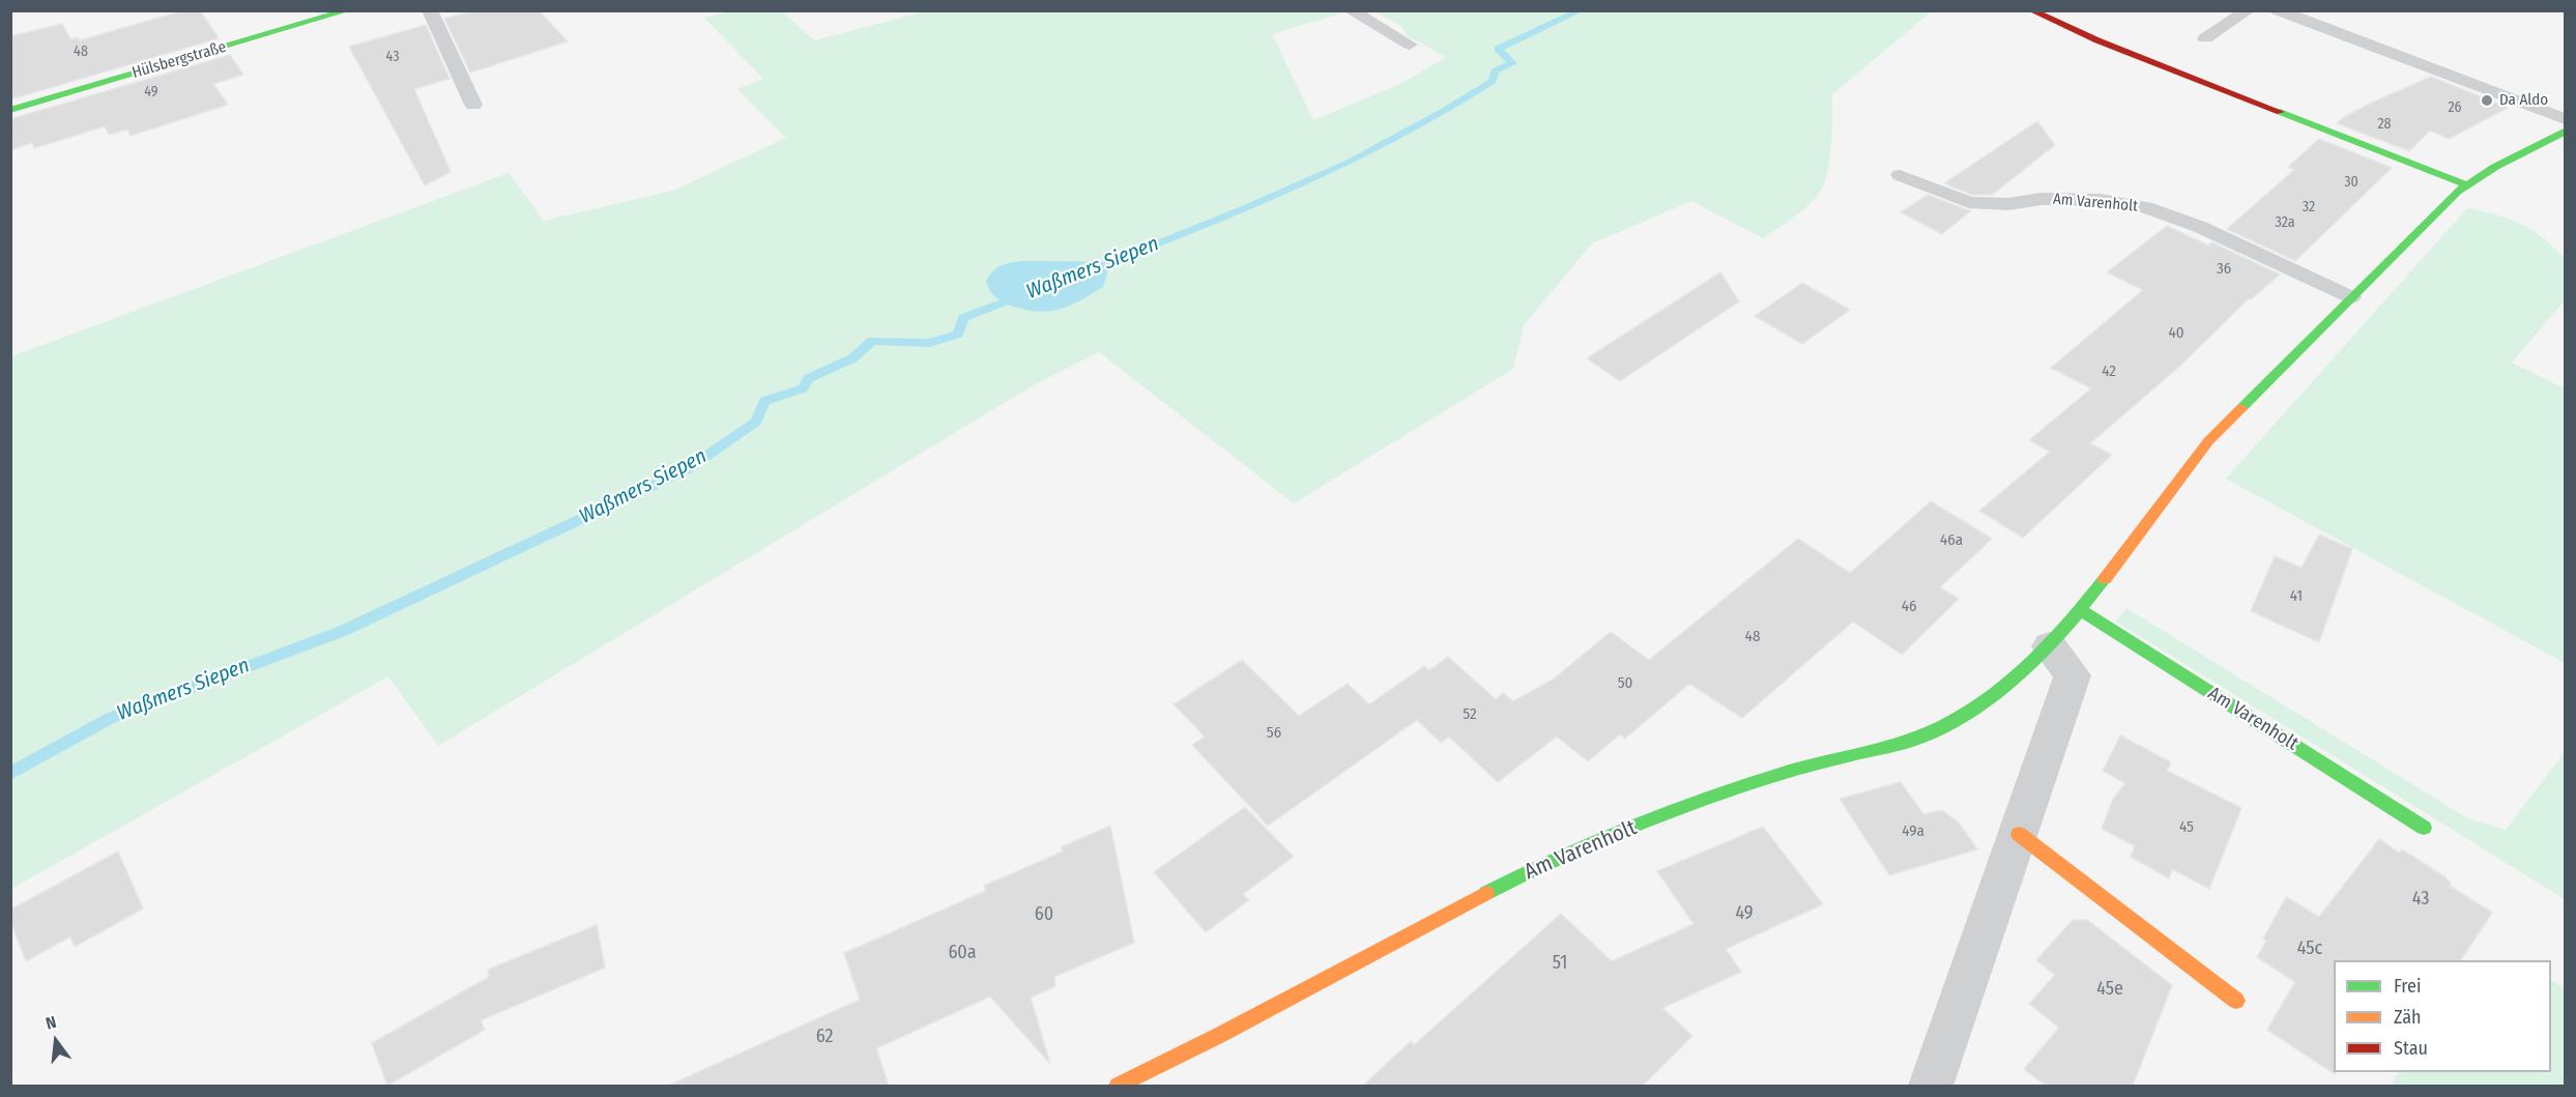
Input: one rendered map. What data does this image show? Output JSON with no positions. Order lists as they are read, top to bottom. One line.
{"streets":{"street":["Hülsbergstraße","Am Varenholt"]},"water":["Waßmers Siepen"],"places":["Da Aldo"],"house_numbers":["48","43","49","26","28","30","32","32a","36","40","42","46a","41","46","48","50","52","56","45","49a","43","49","60","45c","60a","51","45e","62"],"legend":["Frei","Zäh","Stau"],"north":"top"}
